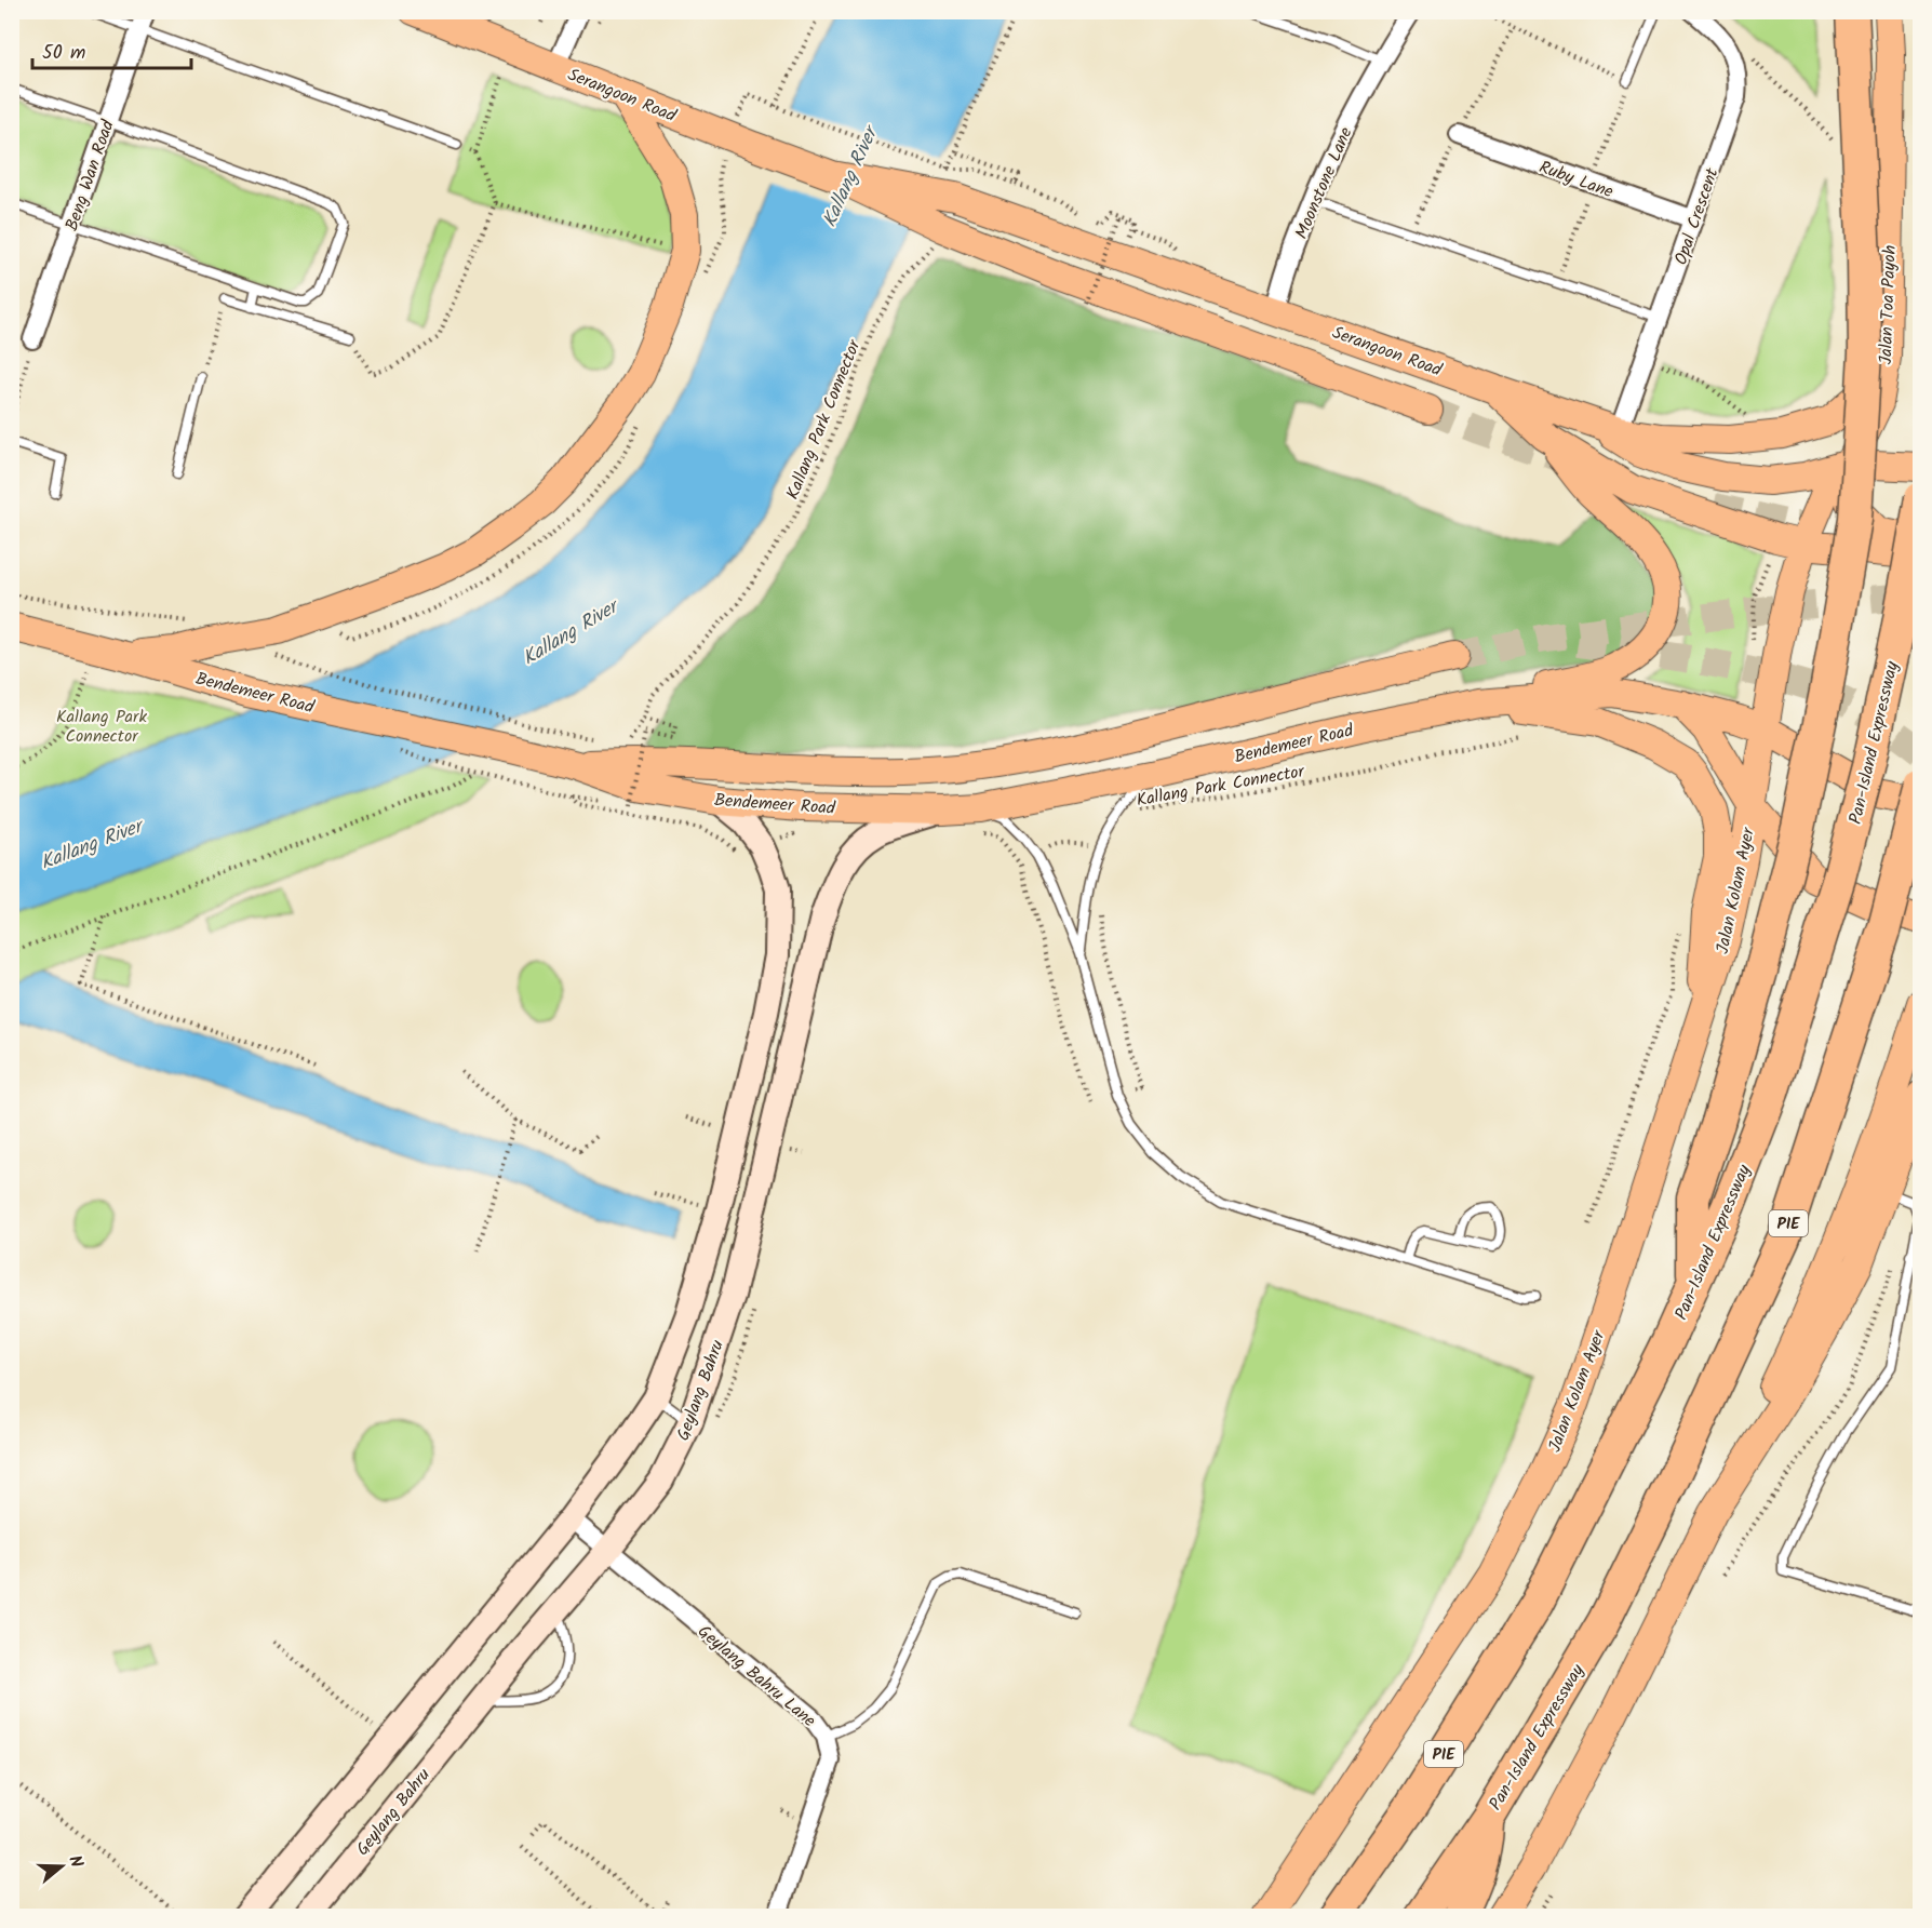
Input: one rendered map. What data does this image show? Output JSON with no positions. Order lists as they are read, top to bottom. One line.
{"streets":{"highway":["Pan-Island Expressway","PIE"],"main road":["Serangoon Road","Jalan Toa Payoh","Bendemeer Road","Jalan Kolam Ayer","Geylang Bahru"],"street":["Beng Wan Road","Ruby Lane","Moonstone Lane","Opal Crescent","Geylang Bahru Lane"],"path":["Kallang Park Connector"]},"crossings":[["Serangoon Road","Moonstone Lane"],["Serangoon Road","Jalan Toa Payoh"],["Serangoon Road","Kallang Park Connector"],["Ruby Lane","Opal Crescent"],["Jalan Toa Payoh","Bendemeer Road"],["Jalan Toa Payoh","Jalan Kolam Ayer"],["Bendemeer Road","Jalan Kolam Ayer"],["Bendemeer Road","Geylang Bahru"],["Geylang Bahru","Geylang Bahru Lane"]],"water":["Kallang River"],"parks":["Kallang Park Connector"],"scale_bar":"50 m","north":"right"}
